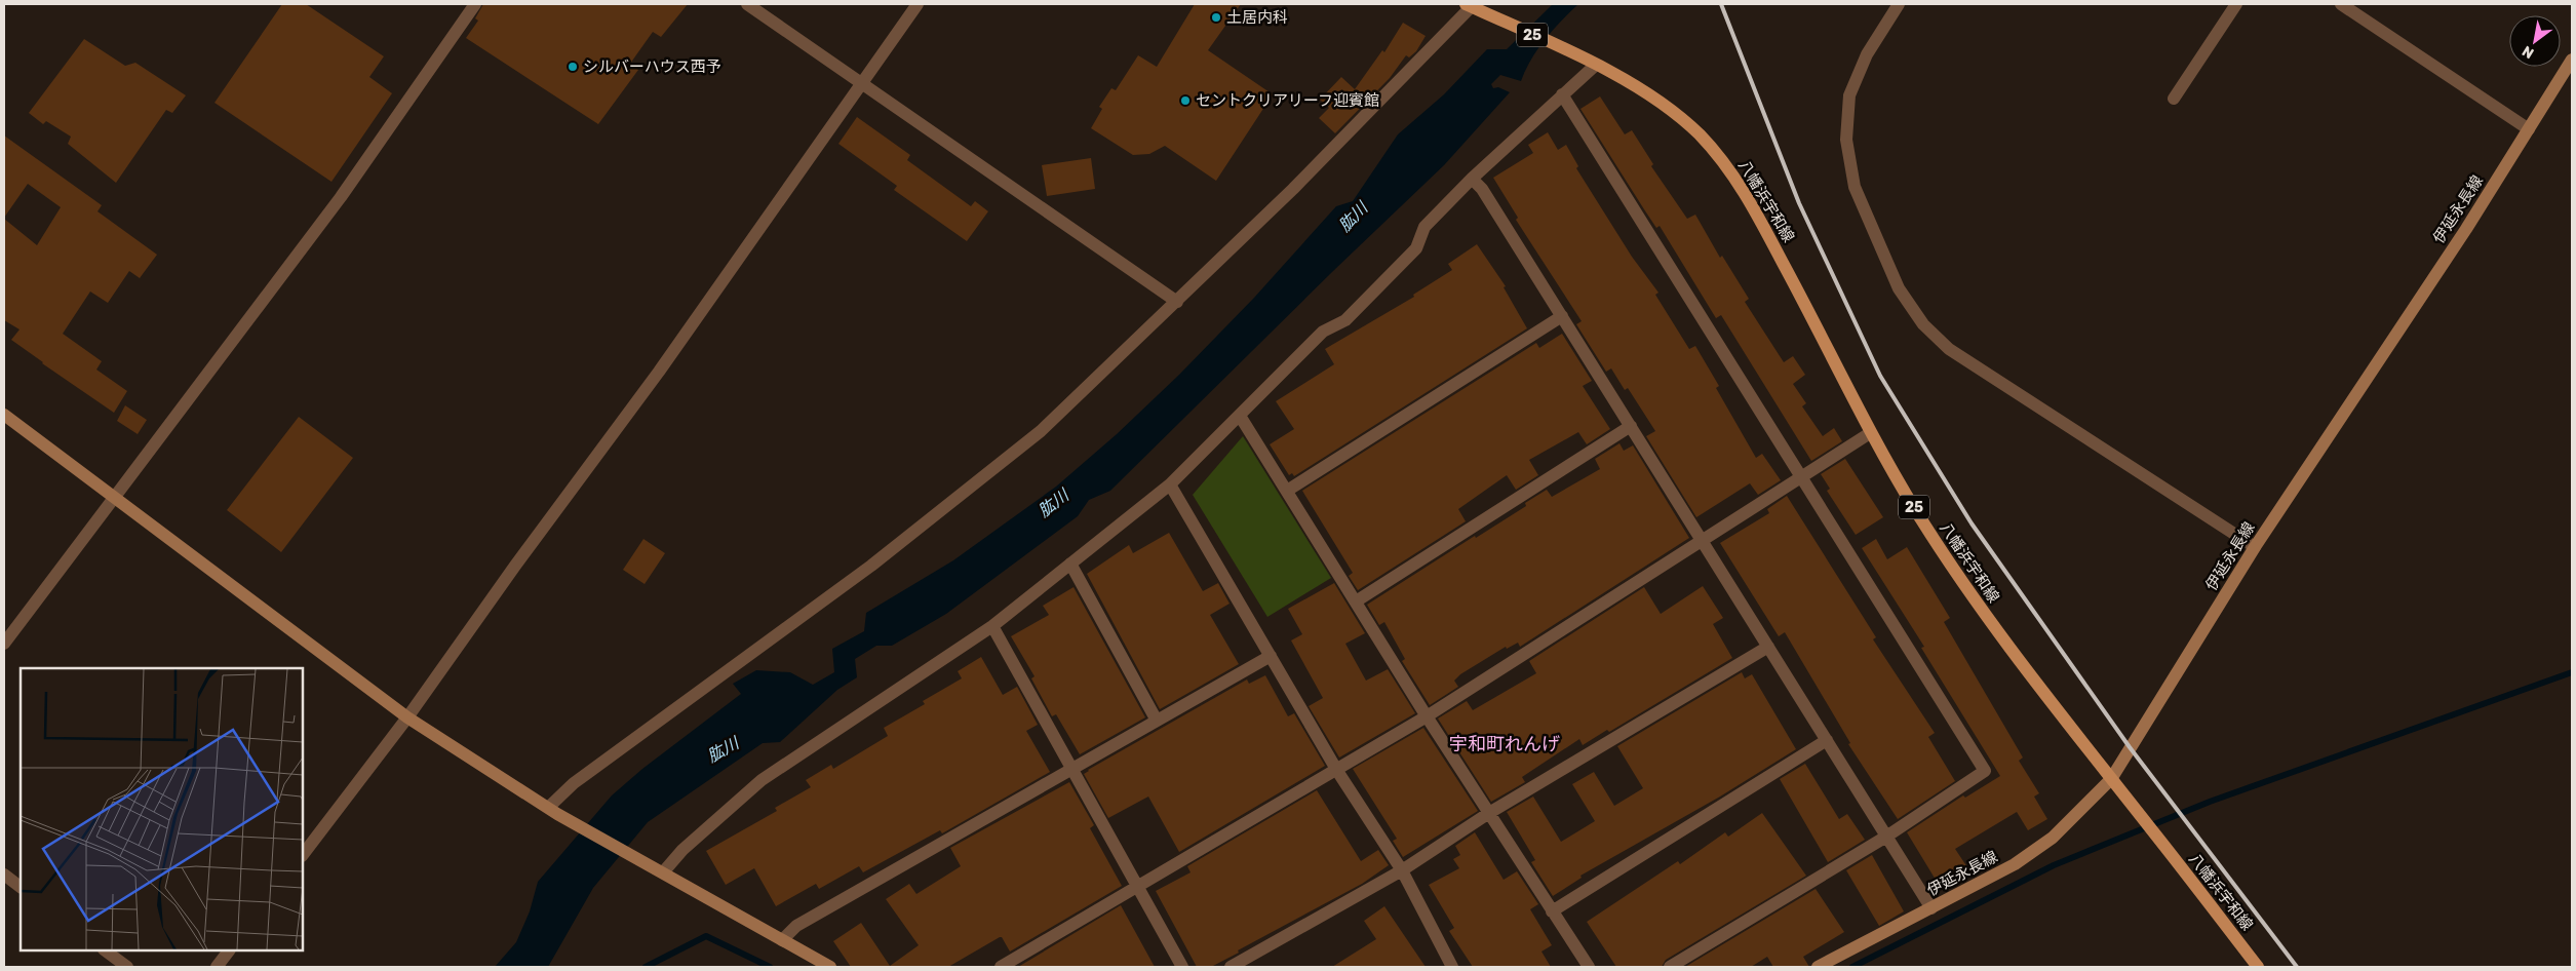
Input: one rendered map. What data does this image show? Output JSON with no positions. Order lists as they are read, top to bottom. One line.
{"streets":{"main road":["25","八幡浜宇和線","伊延永長線"]},"crossings":[["八幡浜宇和線","伊延永長線"]],"districts":["宇和町れんげ"],"water":["肱川"],"places":["土居内科","シルバーハウス西予","セントクリアリーフ迎賓館"],"north":"bottom left"}
